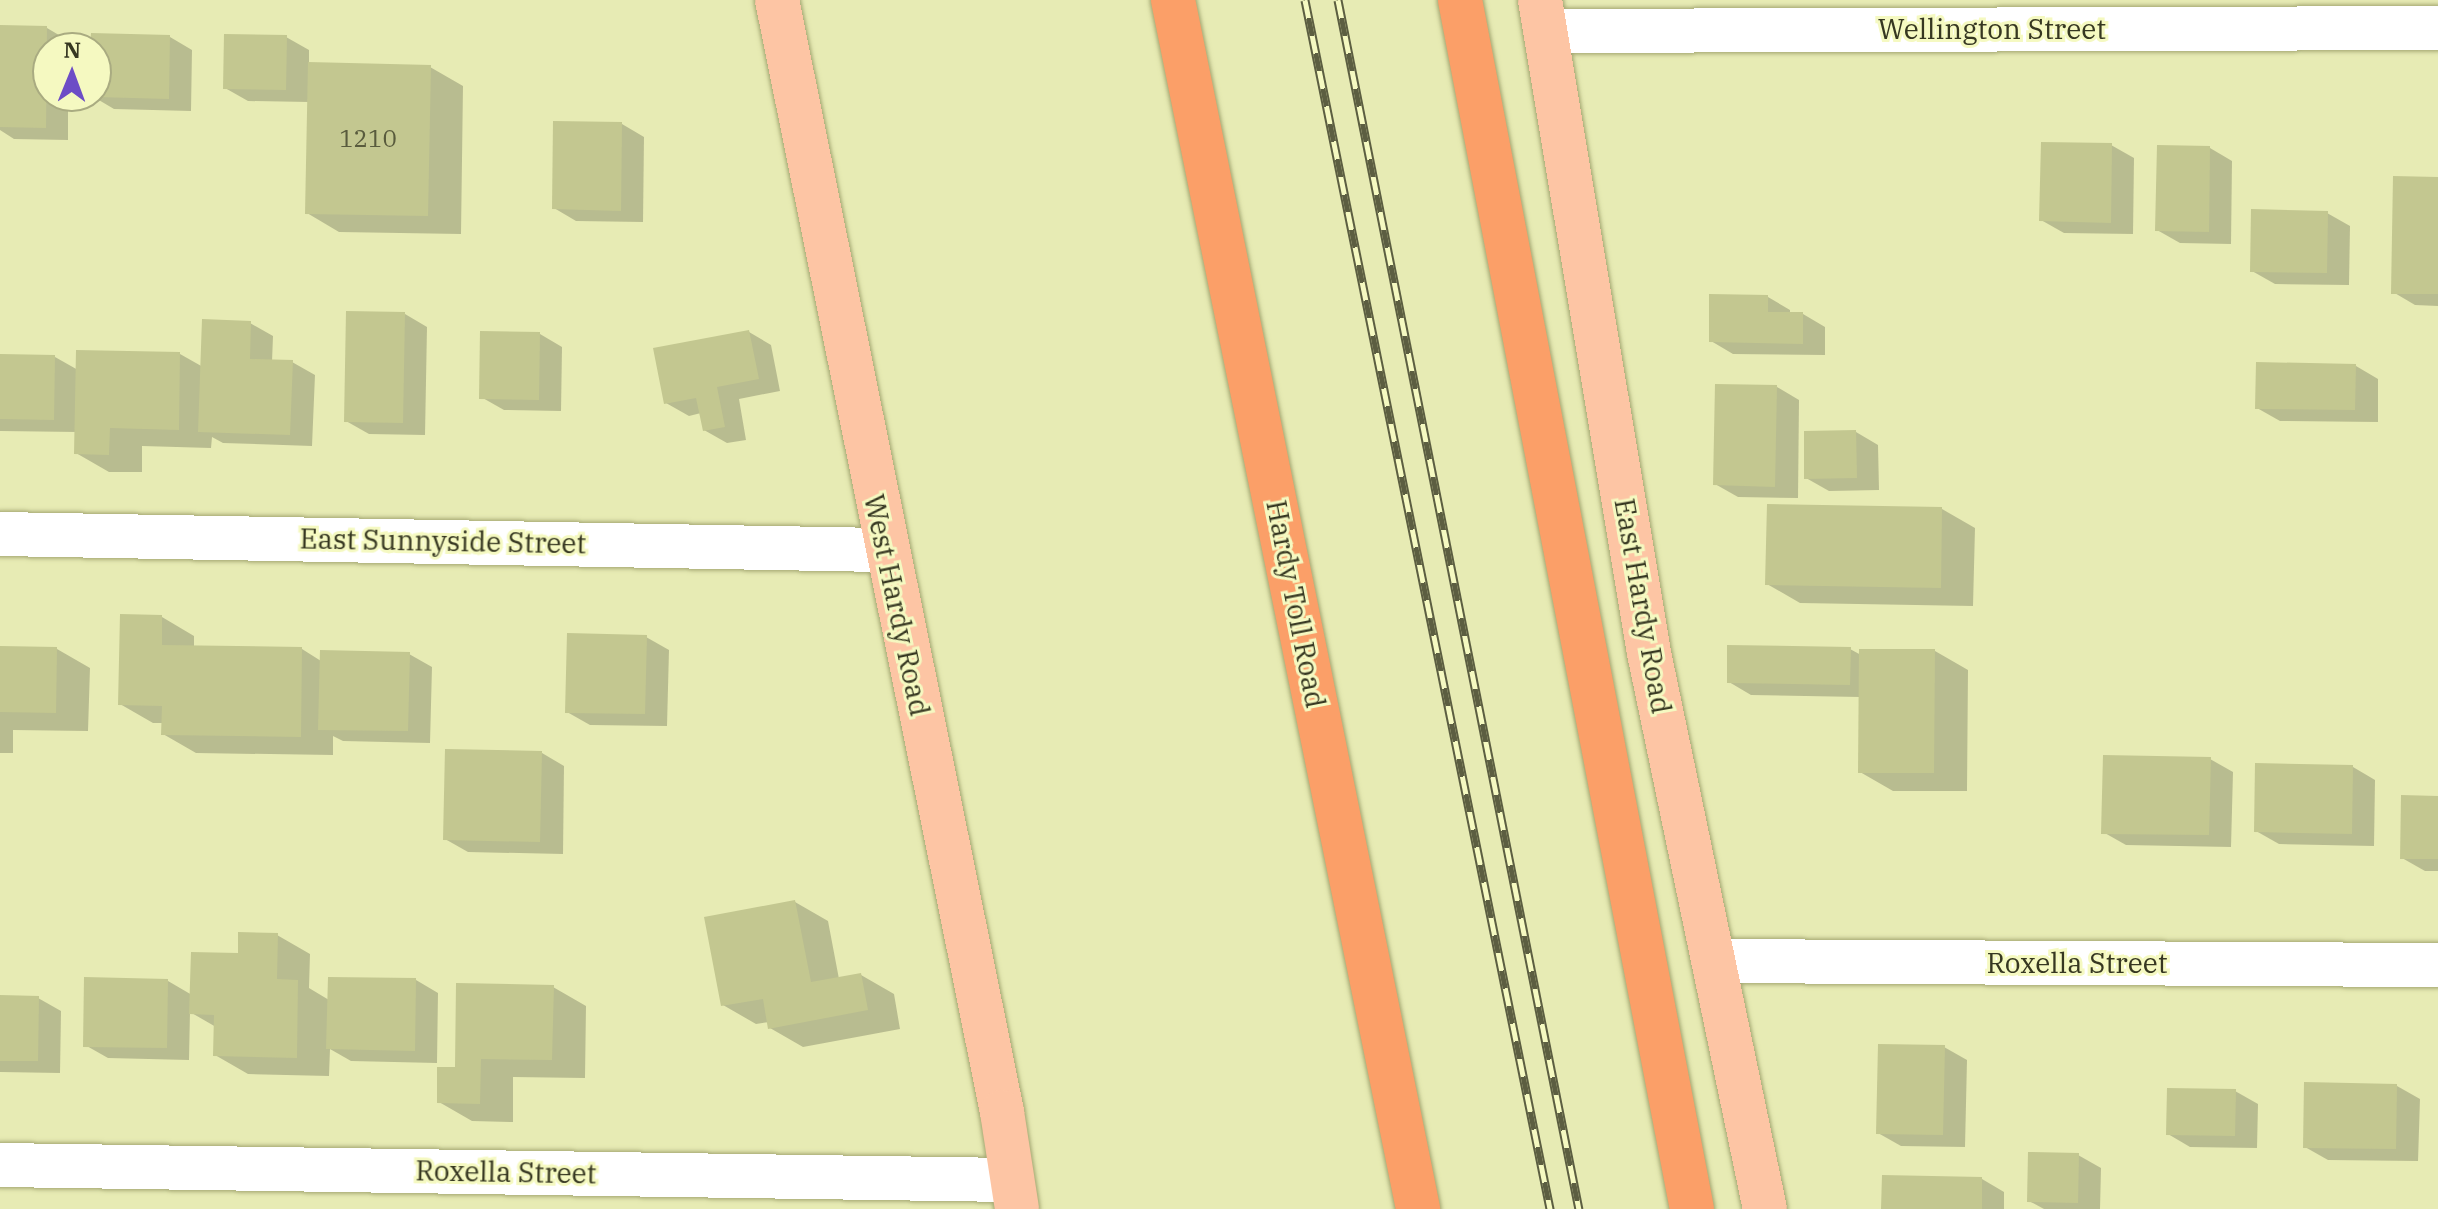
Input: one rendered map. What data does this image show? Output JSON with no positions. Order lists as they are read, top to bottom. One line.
{"streets":{"highway":["Hardy Toll Road"],"main road":["West Hardy Road","East Hardy Road"],"street":["Wellington Street","East Sunnyside Street","Roxella Street"]},"crossings":[["Wellington Street","East Hardy Road"],["East Sunnyside Street","West Hardy Road"],["West Hardy Road","Roxella Street"],["East Hardy Road","Roxella Street"]],"house_numbers":["1210"],"north":"top"}
